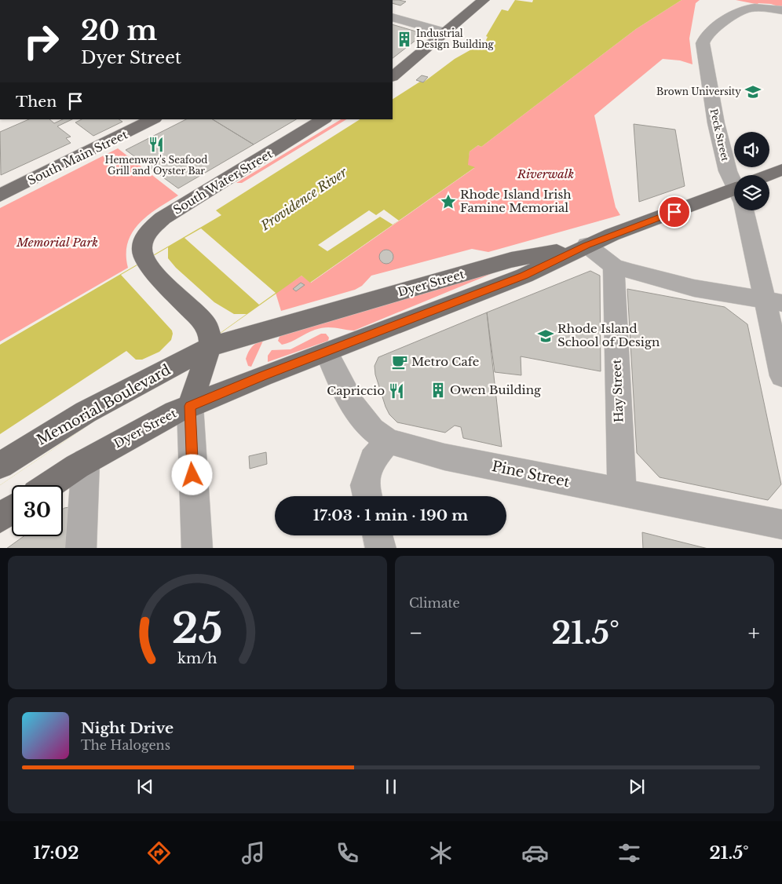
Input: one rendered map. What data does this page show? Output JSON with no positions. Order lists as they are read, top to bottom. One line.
{"streets":{"main road":["South Main Street","South Water Street","Dyer Street","Memorial Boulevard"],"street":["Peck Street","Hay Street","Pine Street"]},"crossings":[["South Water Street","Dyer Street"],["South Water Street","Memorial Boulevard"],["Dyer Street","Memorial Boulevard"],["Dyer Street","Pine Street"],["Hay Street","Pine Street"]],"water":["Providence River"],"parks":["Riverwalk","Memorial Park"],"places":{"building":["Industrial Design Building","Owen Building"],"school or university":["Brown University","Rhode Island School of Design"],"restaurant":["Hemenway's Seafood Grill and Oyster Bar","Capriccio"],"place":["Rhode Island Irish Famine Memorial"],"cafe":["Metro Cafe"]},"page":{"turn":["20 m","Dyer Street"],"then":"Then","limit":"30","trip":"17:03 · 1 min · 190 m","tile":"Climate","heat":["−","21.5°","+"],"song":["Night Drive","The Halogens"],"tabs":["17:02","21.5°"],"gauge":["25","km/h"]}}
